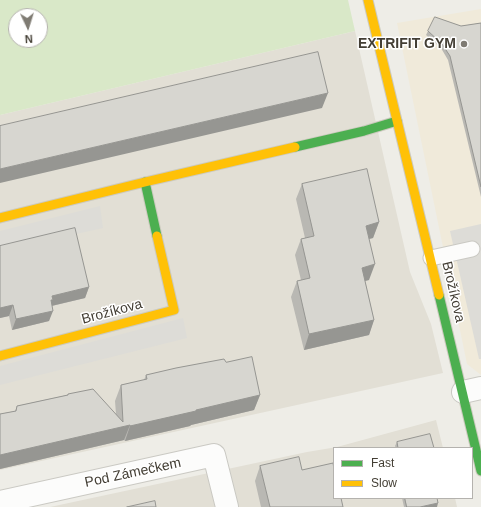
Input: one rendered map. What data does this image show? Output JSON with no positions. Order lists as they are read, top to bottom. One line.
{"streets":{"street":["Brožíkova","Pod Zámečkem"]},"places":["EXTRIFIT GYM"],"legend":["Fast","Slow"],"north":"bottom"}
